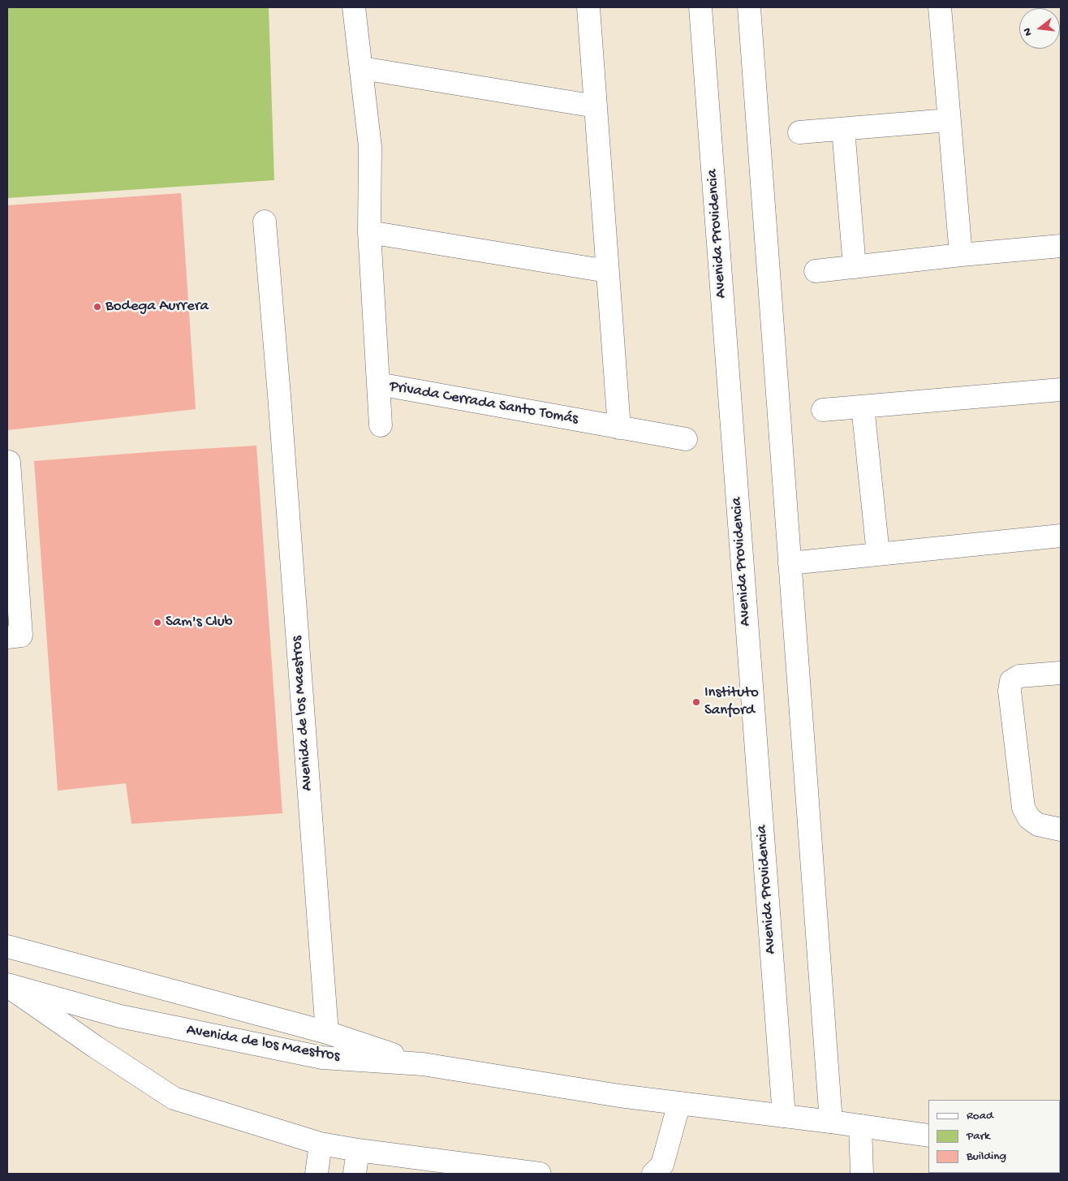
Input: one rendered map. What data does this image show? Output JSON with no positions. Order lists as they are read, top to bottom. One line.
{"streets":{"street":["Avenida Providencia","Privada Cerrada Santo Tomás","Avenida de los Maestros"]},"places":["Bodega Aurrera","Sam's Club","Instituto Sanford"],"legend":["Road","Park","Building"],"north":"left"}
